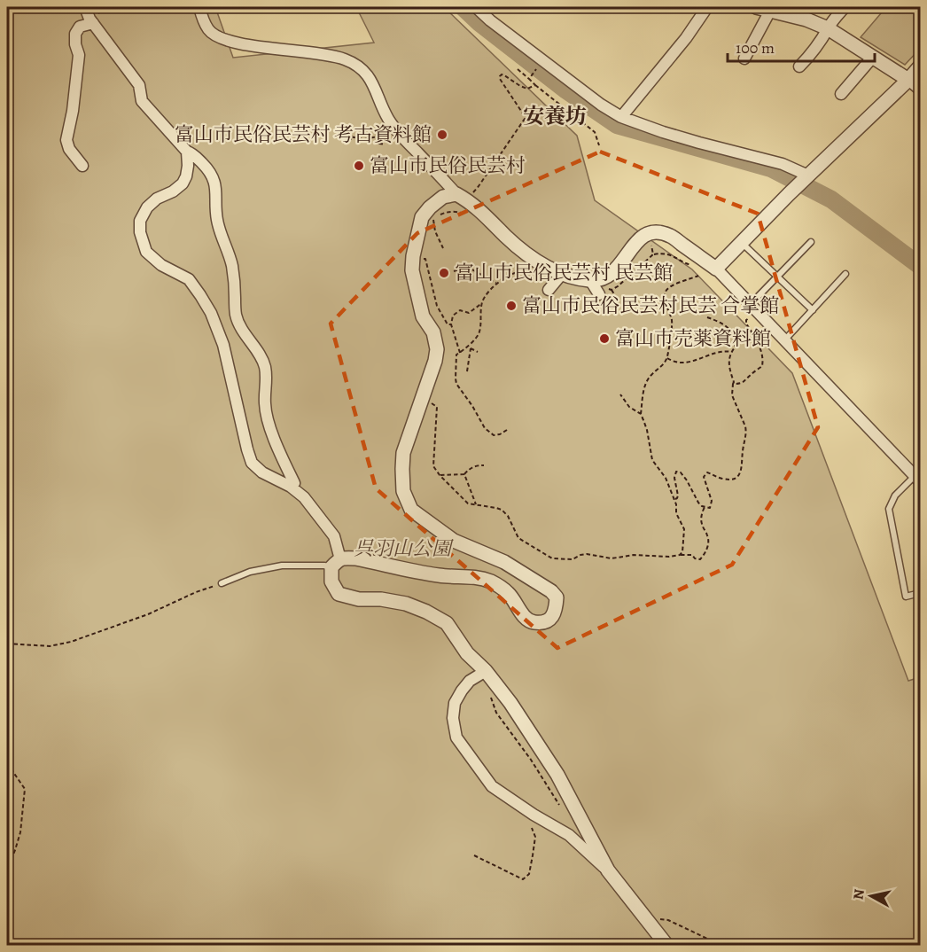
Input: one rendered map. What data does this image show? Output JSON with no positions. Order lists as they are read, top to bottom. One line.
{"districts":["安養坊"],"parks":["呉羽山公園"],"places":["富山市民俗民芸村 考古資料館","富山市民俗民芸村","富山市民俗民芸村 民芸館","富山市民俗民芸村民芸 合掌館","富山市売薬資料館"],"scale_bar":"100 m","north":"left"}
